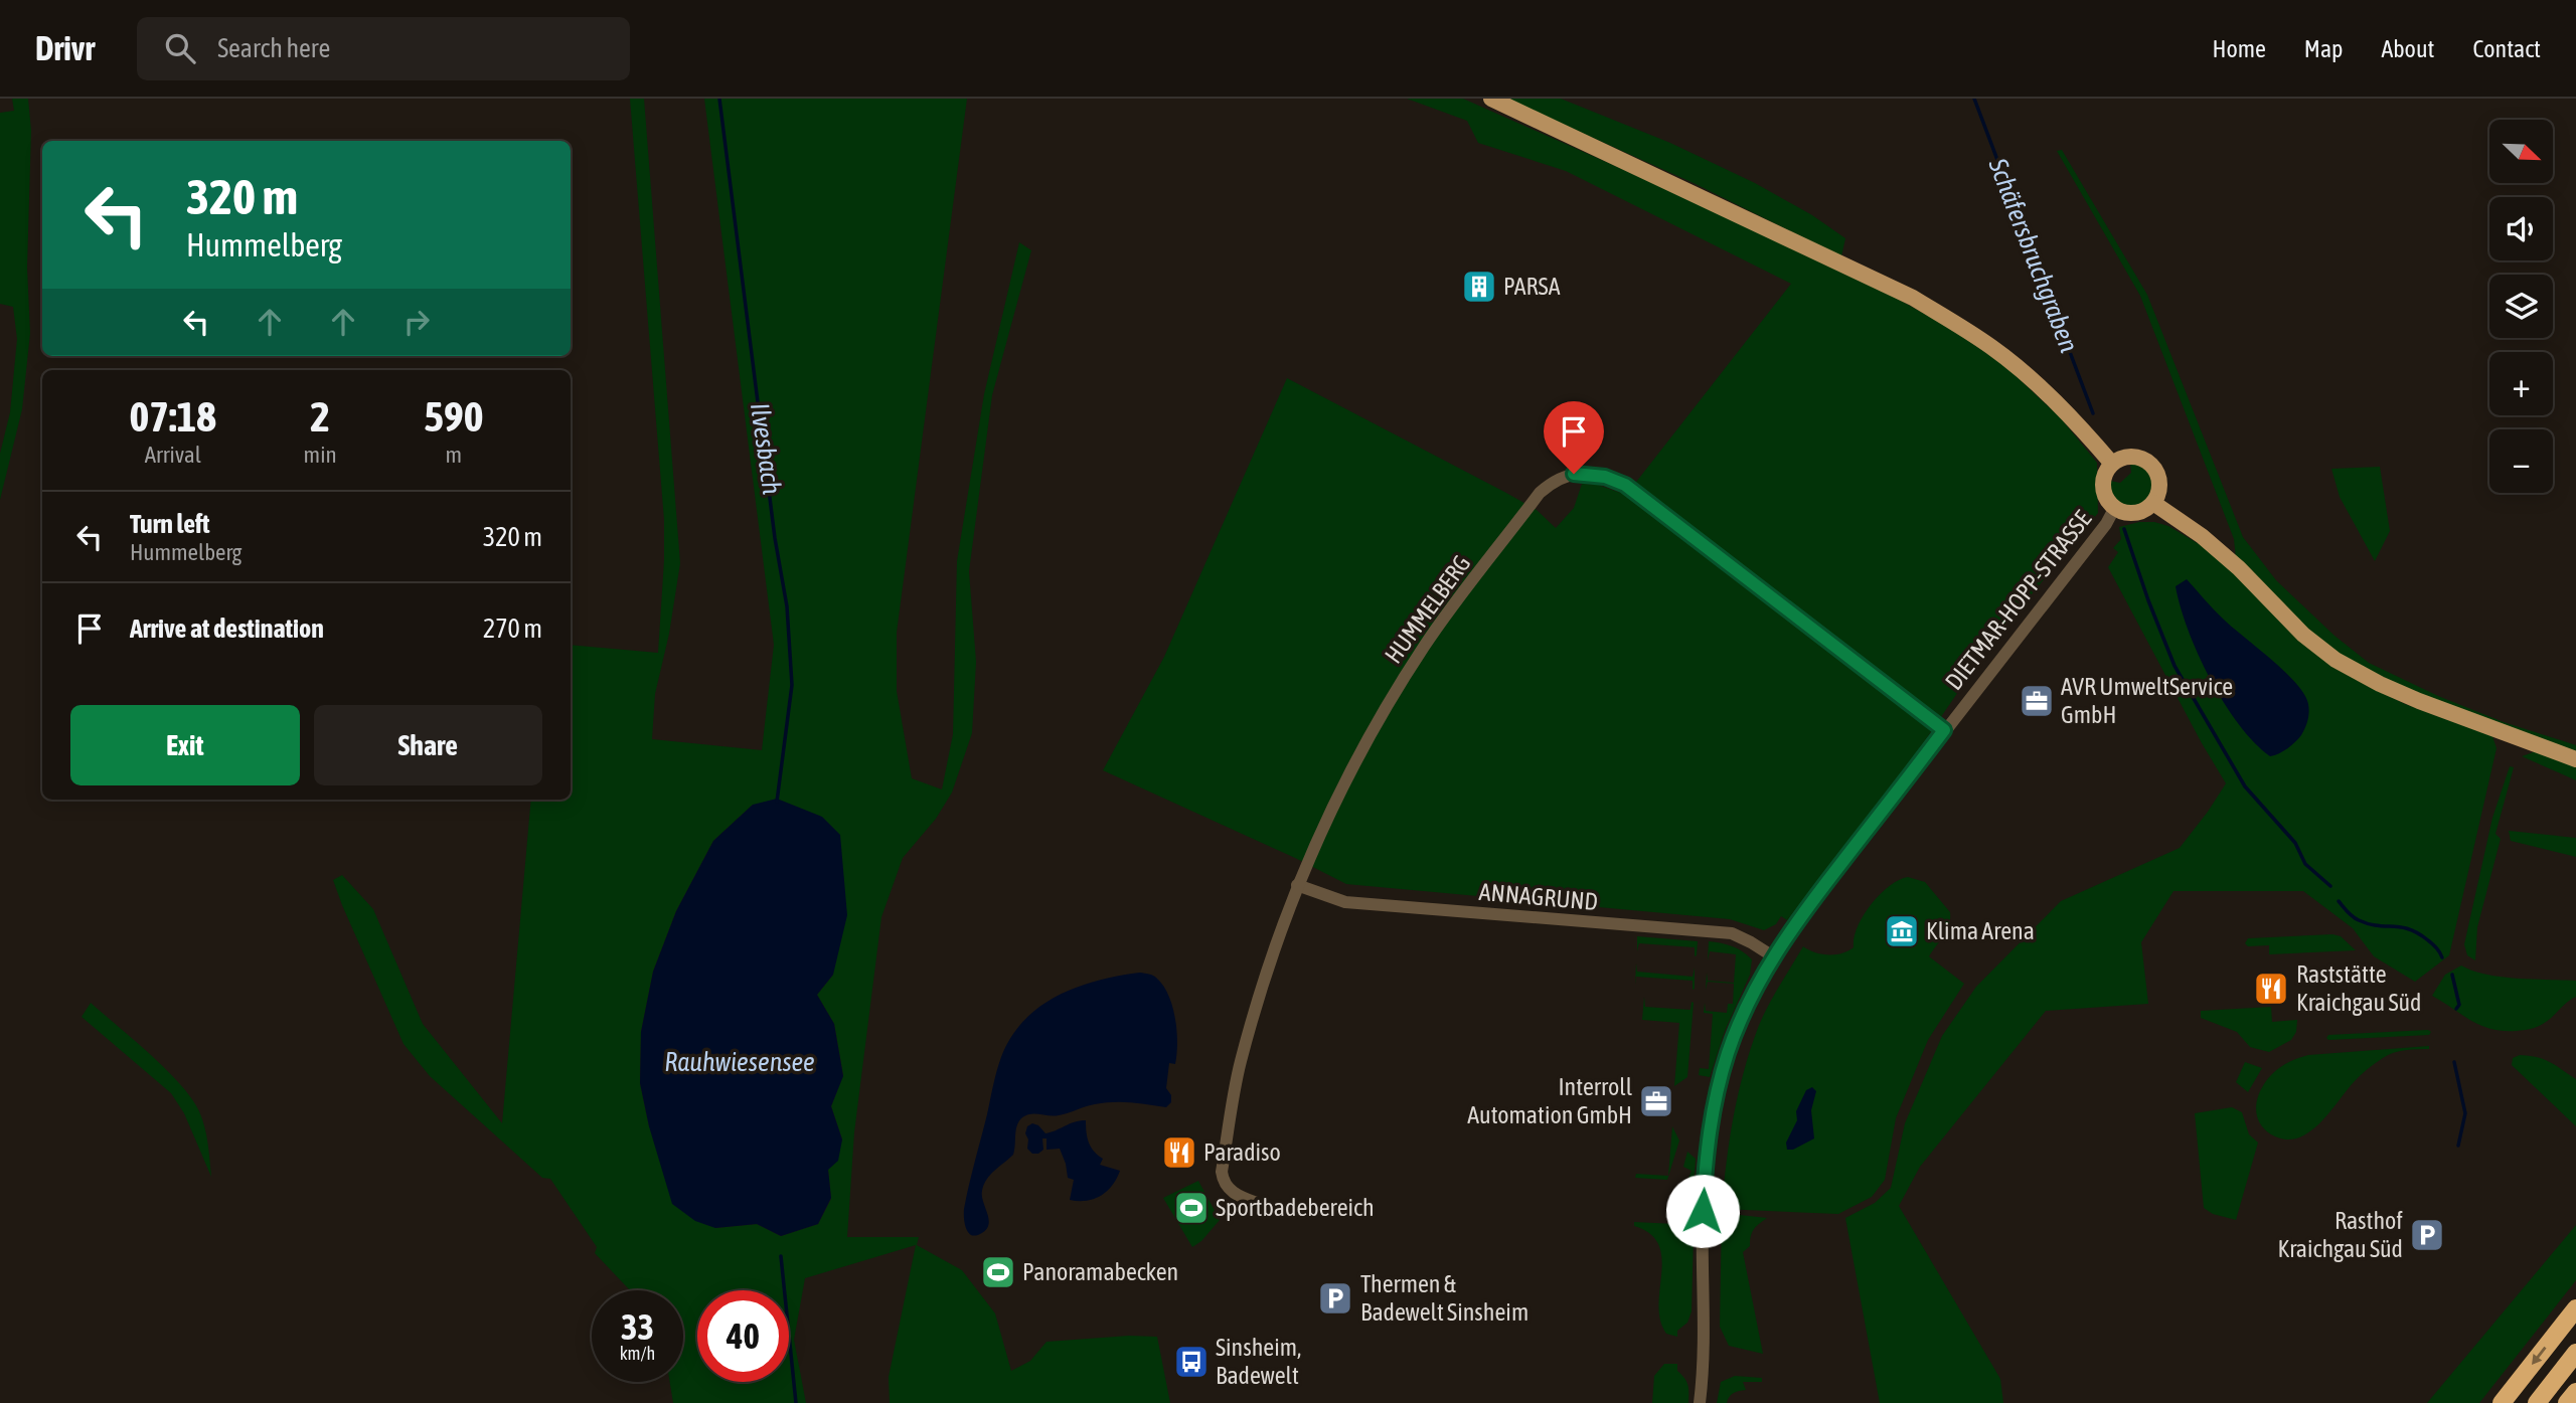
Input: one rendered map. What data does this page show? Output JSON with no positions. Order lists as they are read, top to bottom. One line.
{"streets":{"street":["DIETMAR-HOPP-STRASSE","HUMMELBERG","ANNAGRUND"]},"crossings":[["DIETMAR-HOPP-STRASSE","HUMMELBERG"],["DIETMAR-HOPP-STRASSE","ANNAGRUND"],["HUMMELBERG","ANNAGRUND"]],"water":["Schäfersbruchgraben","Ilvesbach","Rauhwiesensee"],"places":{"building":["PARSA"],"office":["AVR UmweltService GmbH","Interroll Automation GmbH"],"museum":["Klima Arena"],"restaurant":["Raststätte Kraichgau Süd","Paradiso"],"sports":["Sportbadebereich","Panoramabecken"],"parking":["Rasthof Kraichgau Süd","Thermen & Badewelt Sinsheim"],"bus stop":["Sinsheim, Badewelt"]},"north":"bottom right","page":{"header":"Drivr","search":"Search here","nav":["Home","Map","About","Contact"],"map_buttons":["+","−"],"turn":["320 m","Hummelberg"],"eta":["07:18","Arrival","2","min","590","m"],"list":[{"name":"Turn left","note":"Hummelberg","value":"320 m"},{"name":"Arrive at destination","value":"270 m"}],"buttons":["Exit","Share"],"speed":"33 km/h","limit":"40"}}
